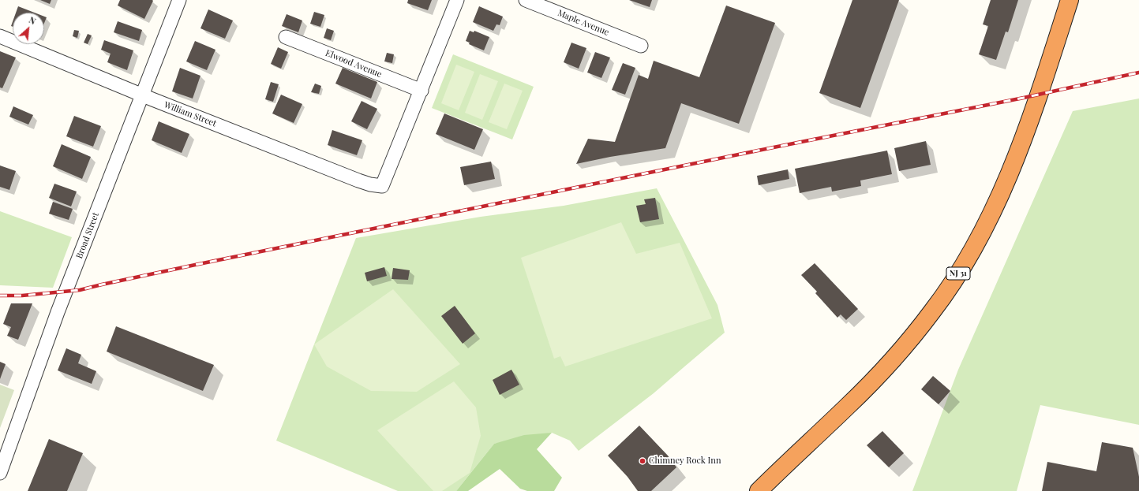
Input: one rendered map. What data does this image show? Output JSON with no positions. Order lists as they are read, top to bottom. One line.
{"streets":{"highway":["NJ 31"],"street":["Maple Avenue","Elwood Avenue","William Street","Broad Street"]},"crossings":[["Elwood Avenue","William Street"],["William Street","Broad Street"]],"places":["Chimney Rock Inn"],"north":"top right"}
